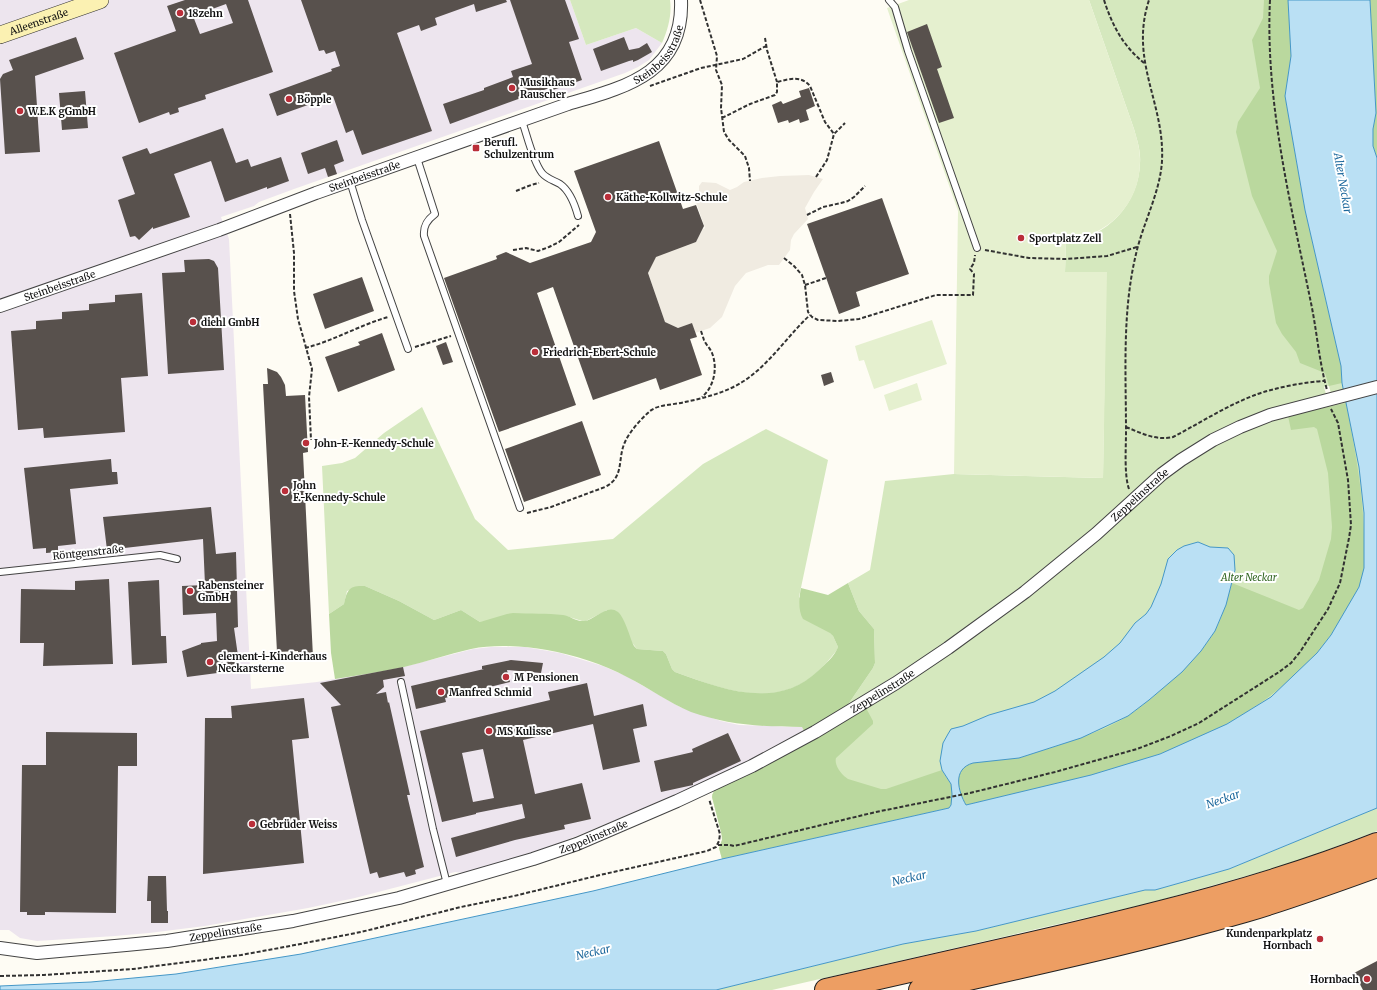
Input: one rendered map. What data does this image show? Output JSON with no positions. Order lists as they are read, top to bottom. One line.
{"streets":{"street":["Alleenstraße","Steinbeisstraße","Zeppelinstraße"],"lane":["Röntgenstraße"]},"water":["Alter Neckar","Neckar"],"parks":["Alter Neckar"],"places":{"other":["18zehn","Musikhaus Rauscher","Böpple","W.E.K gGmbH","Käthe-Kollwitz-Schule","Sportplatz Zell","diehl GmbH","Friedrich-Ebert-Schule","John-F.-Kennedy-Schule","John F.-Kennedy-Schule","Rabensteiner GmbH","element-i-Kinderhaus Neckarsterne","M Pensionen","Manfred Schmid","MS Kulisse","Gebrüder Weiss","Kundenparkplatz Hornbach","Hornbach"],"transit":["Berufl. Schulzentrum"]}}
